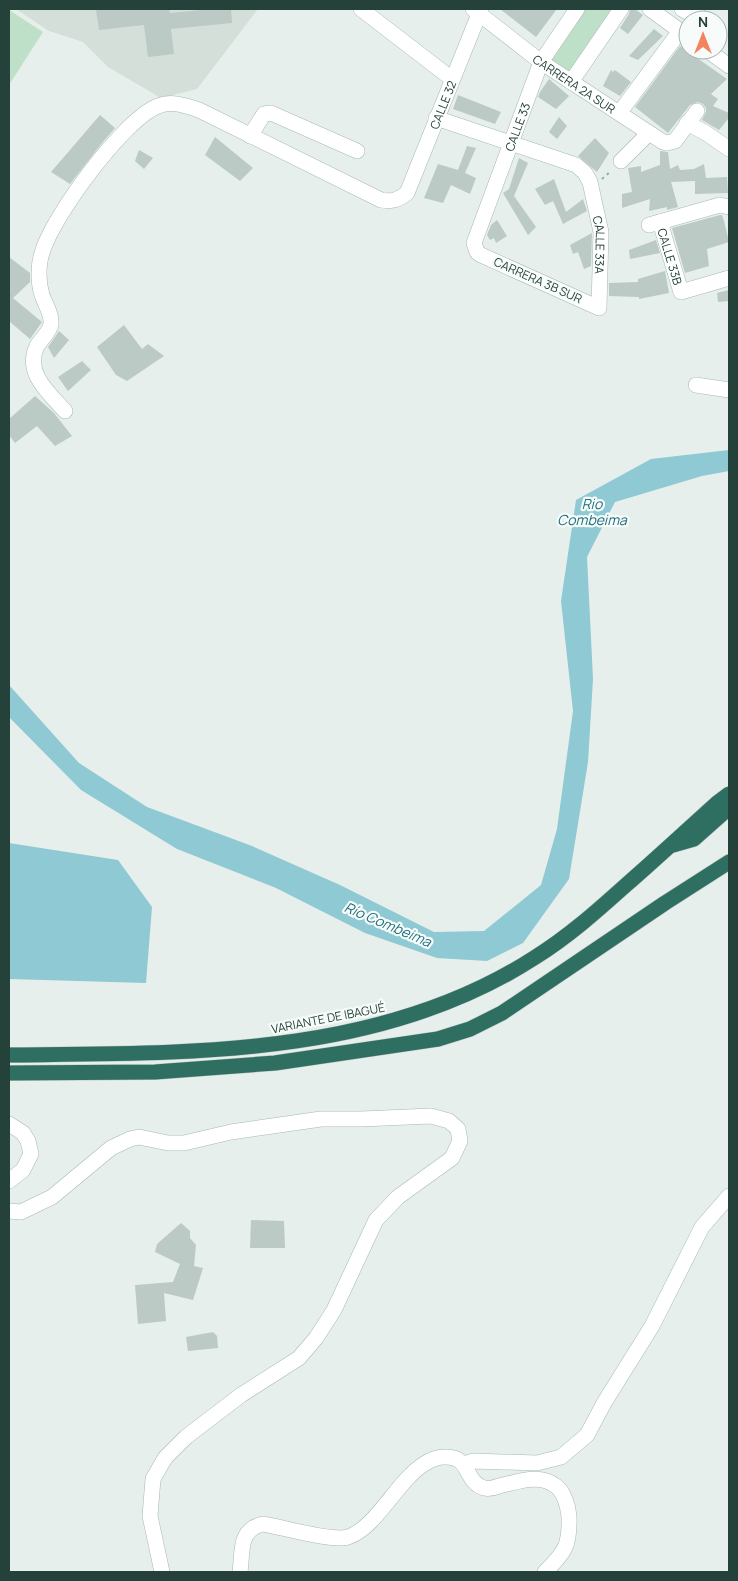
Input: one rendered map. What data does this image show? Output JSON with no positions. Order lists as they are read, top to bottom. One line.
{"streets":{"highway":["VARIANTE DE IBAGUÉ"],"street":["CARRERA 2A SUR","CALLE 32","CALLE 33","CALLE 33A","CALLE 33B","CARRERA 3B SUR"]},"crossings":[["CARRERA 2A SUR","CALLE 32"],["CARRERA 2A SUR","CALLE 33"],["CALLE 33","CARRERA 3B SUR"],["CALLE 33A","CARRERA 3B SUR"]],"water":["Rio Combeima","Río Combeima"],"north":"top"}
